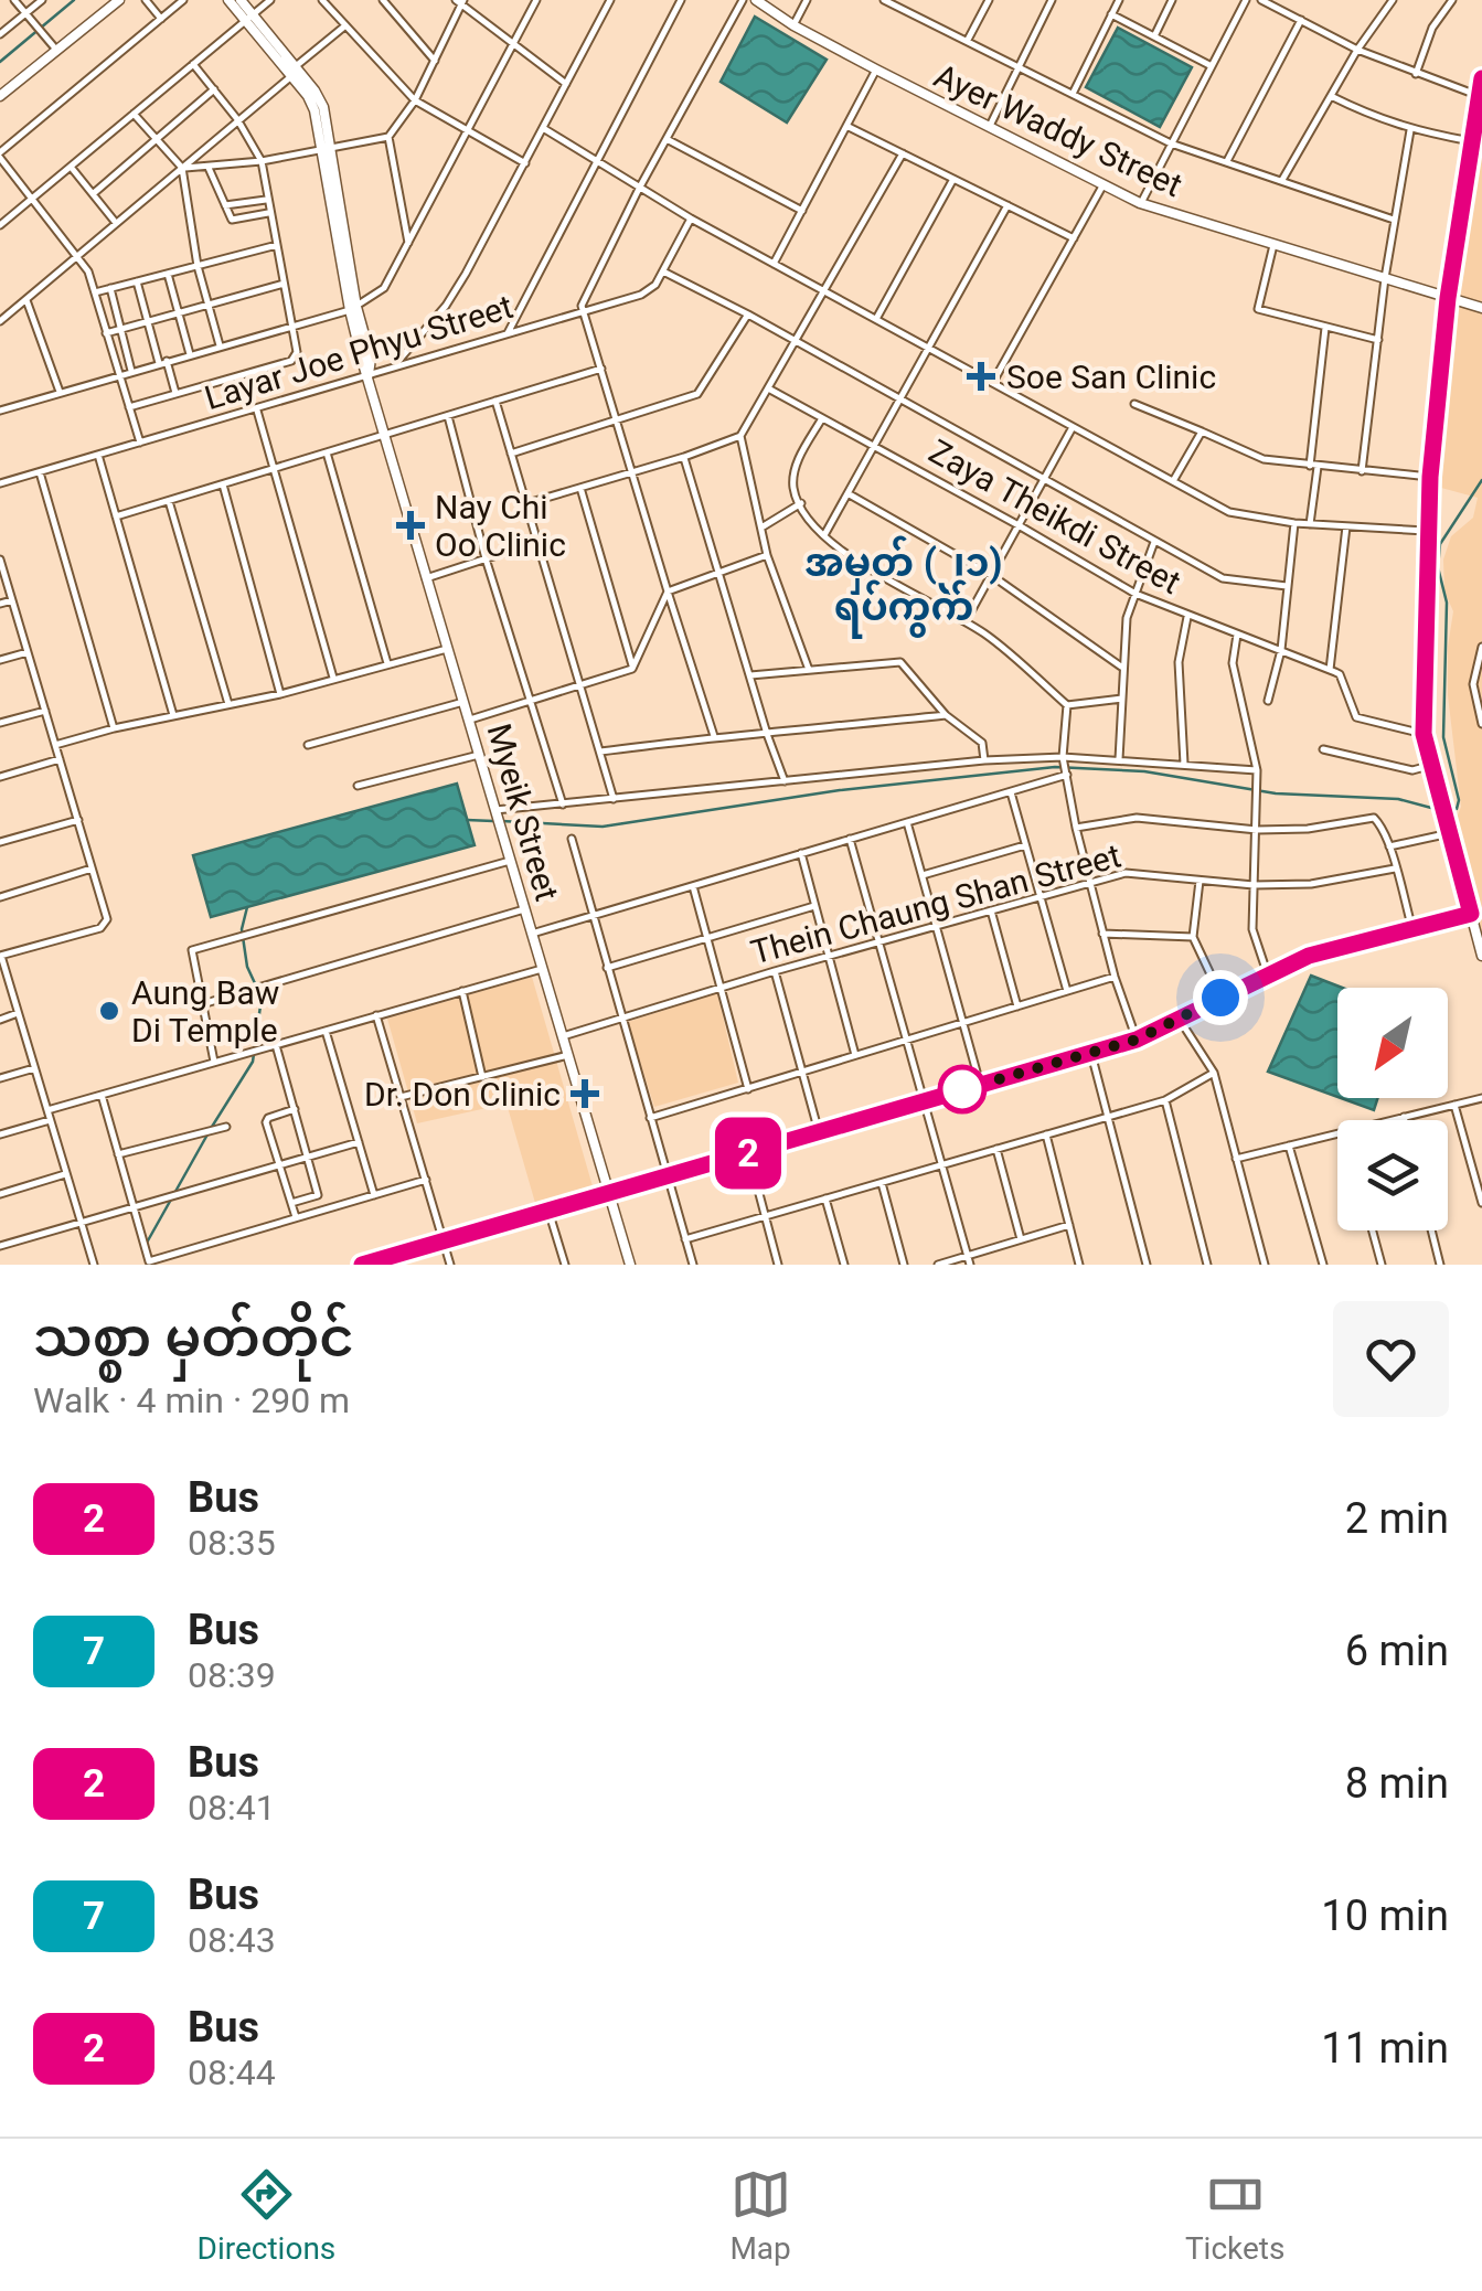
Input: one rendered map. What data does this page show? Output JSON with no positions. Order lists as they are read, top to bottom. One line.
{"streets":{"main road":["Ayer Waddy Street","Myeik Street"],"street":["Layar Joe Phyu Street","Zaya Theikdi Street","Thein Chaung Shan Street"]},"crossings":[["Layar Joe Phyu Street","Myeik Street"],["Myeik Street","Thein Chaung Shan Street"]],"districts":["အမှတ် (၂၁) ရပ်ကွက်"],"places":{"health":["Soe San Clinic","Nay Chi Oo Clinic","Dr. Don Clinic"],"other":["Aung Baw Di Temple"]},"lines":["bus line 2"],"north":"bottom left","page":{"on_map":"2","heading":["သစ္စာ မှတ်တိုင်","Walk · 4 min · 290 m"],"list":[{"mark":"2","name":"Bus","note":"08:35","value":"2 min"},{"mark":"7","name":"Bus","note":"08:39","value":"6 min"},{"mark":"2","name":"Bus","note":"08:41","value":"8 min"},{"mark":"7","name":"Bus","note":"08:43","value":"10 min"},{"mark":"2","name":"Bus","note":"08:44","value":"11 min"}],"tabs":["Directions","Map","Tickets"]}}
